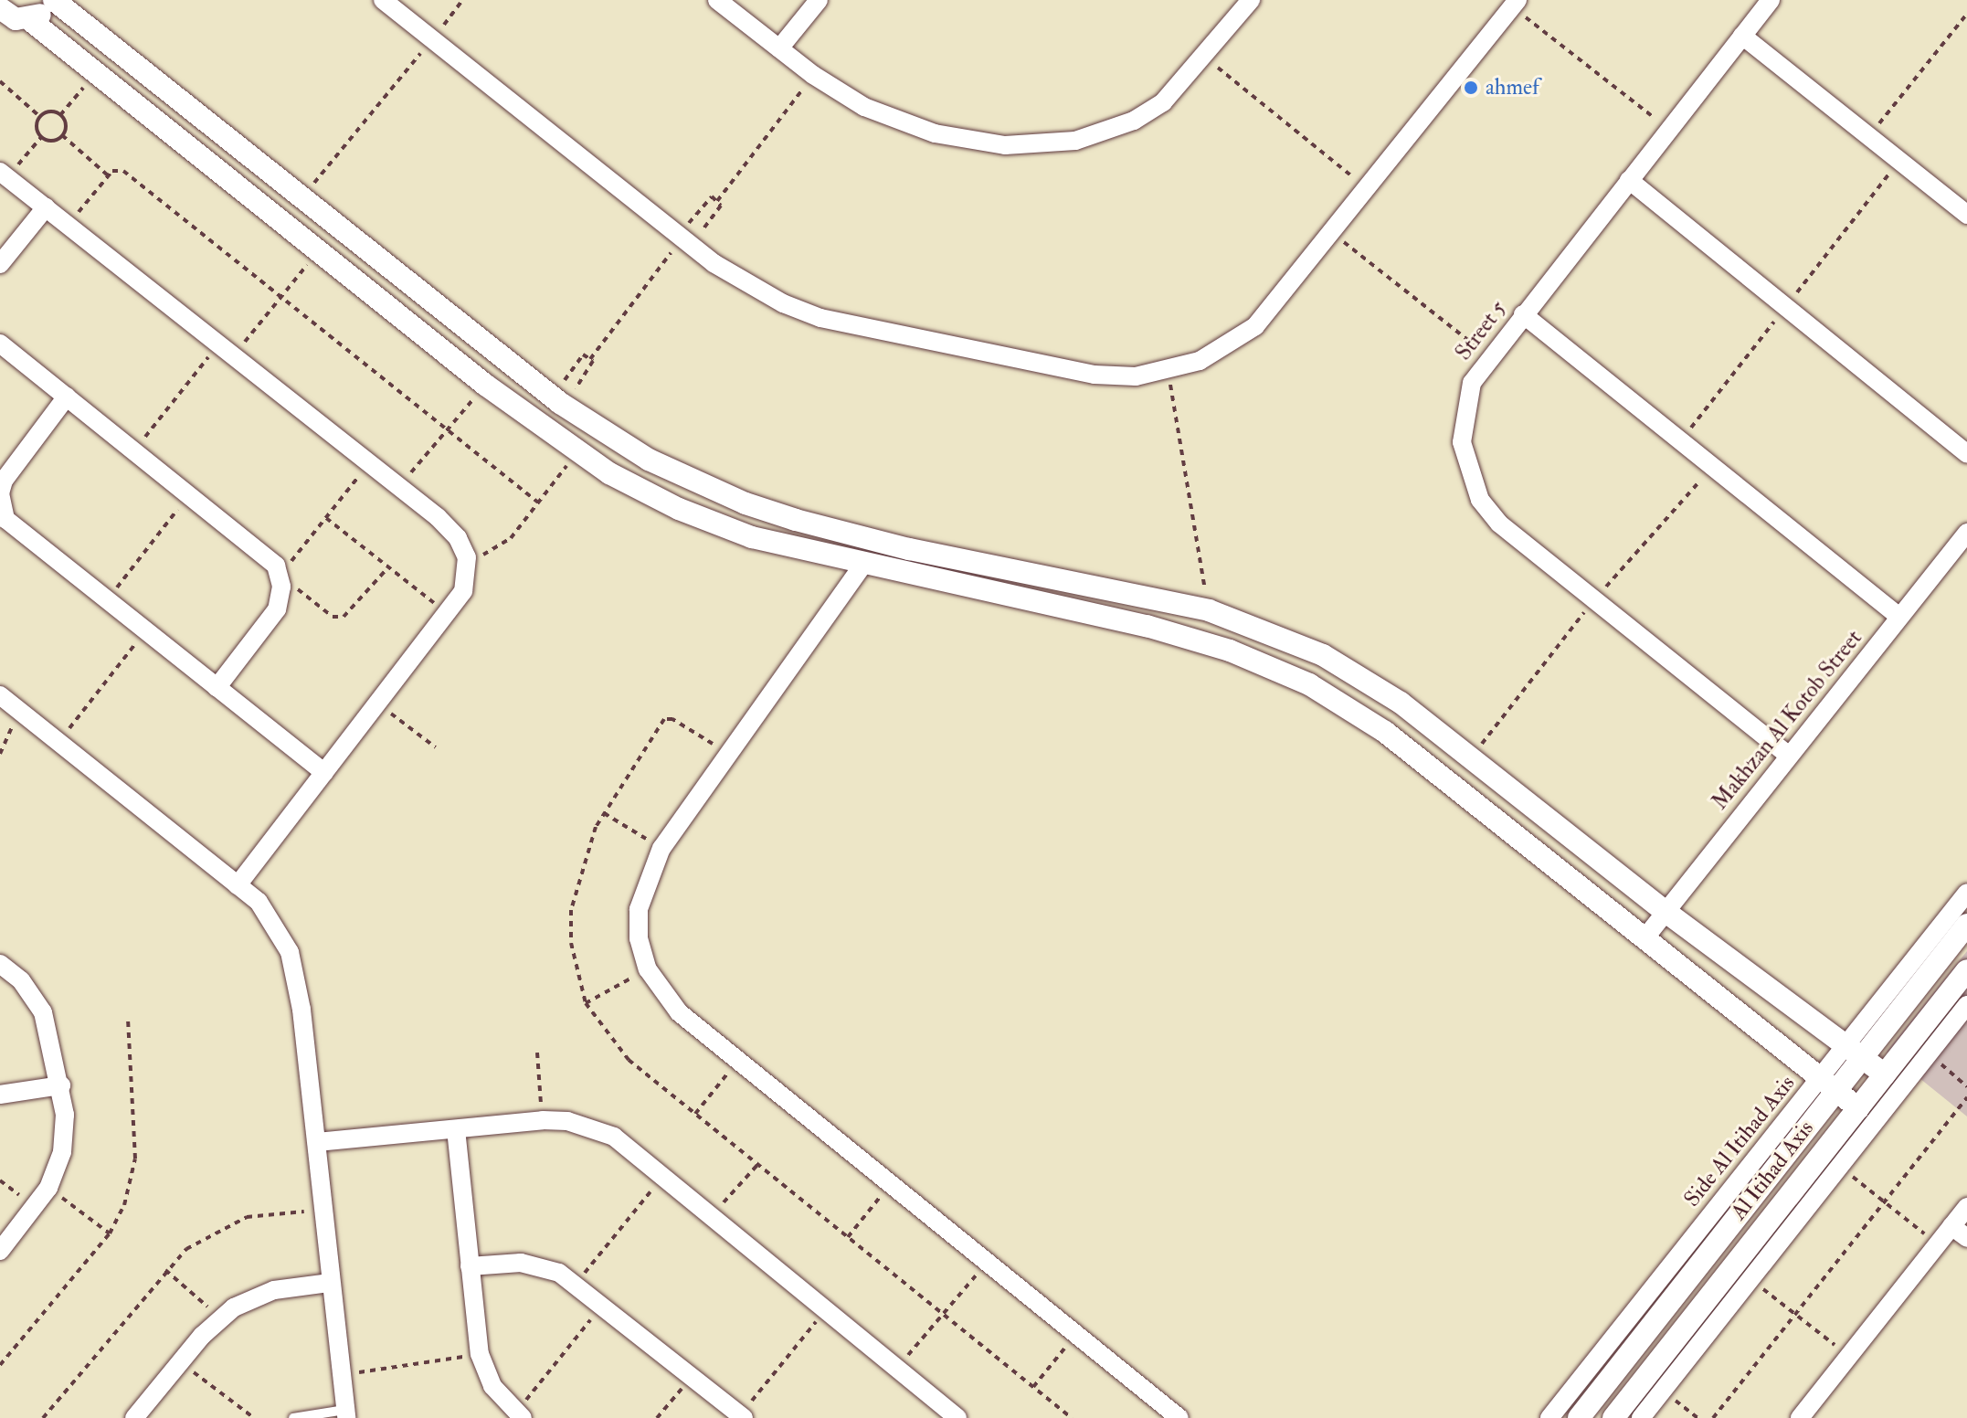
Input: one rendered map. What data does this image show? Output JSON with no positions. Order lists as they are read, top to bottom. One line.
{"streets":{"street":["Street 5","Makhzan Al Kotob Street","Side Al Itihad Axis","Al Itihad Axis"]},"crossings":[["Street 5","Makhzan Al Kotob Street"],["Side Al Itihad Axis","Al Itihad Axis"]],"places":["ahmef"]}
